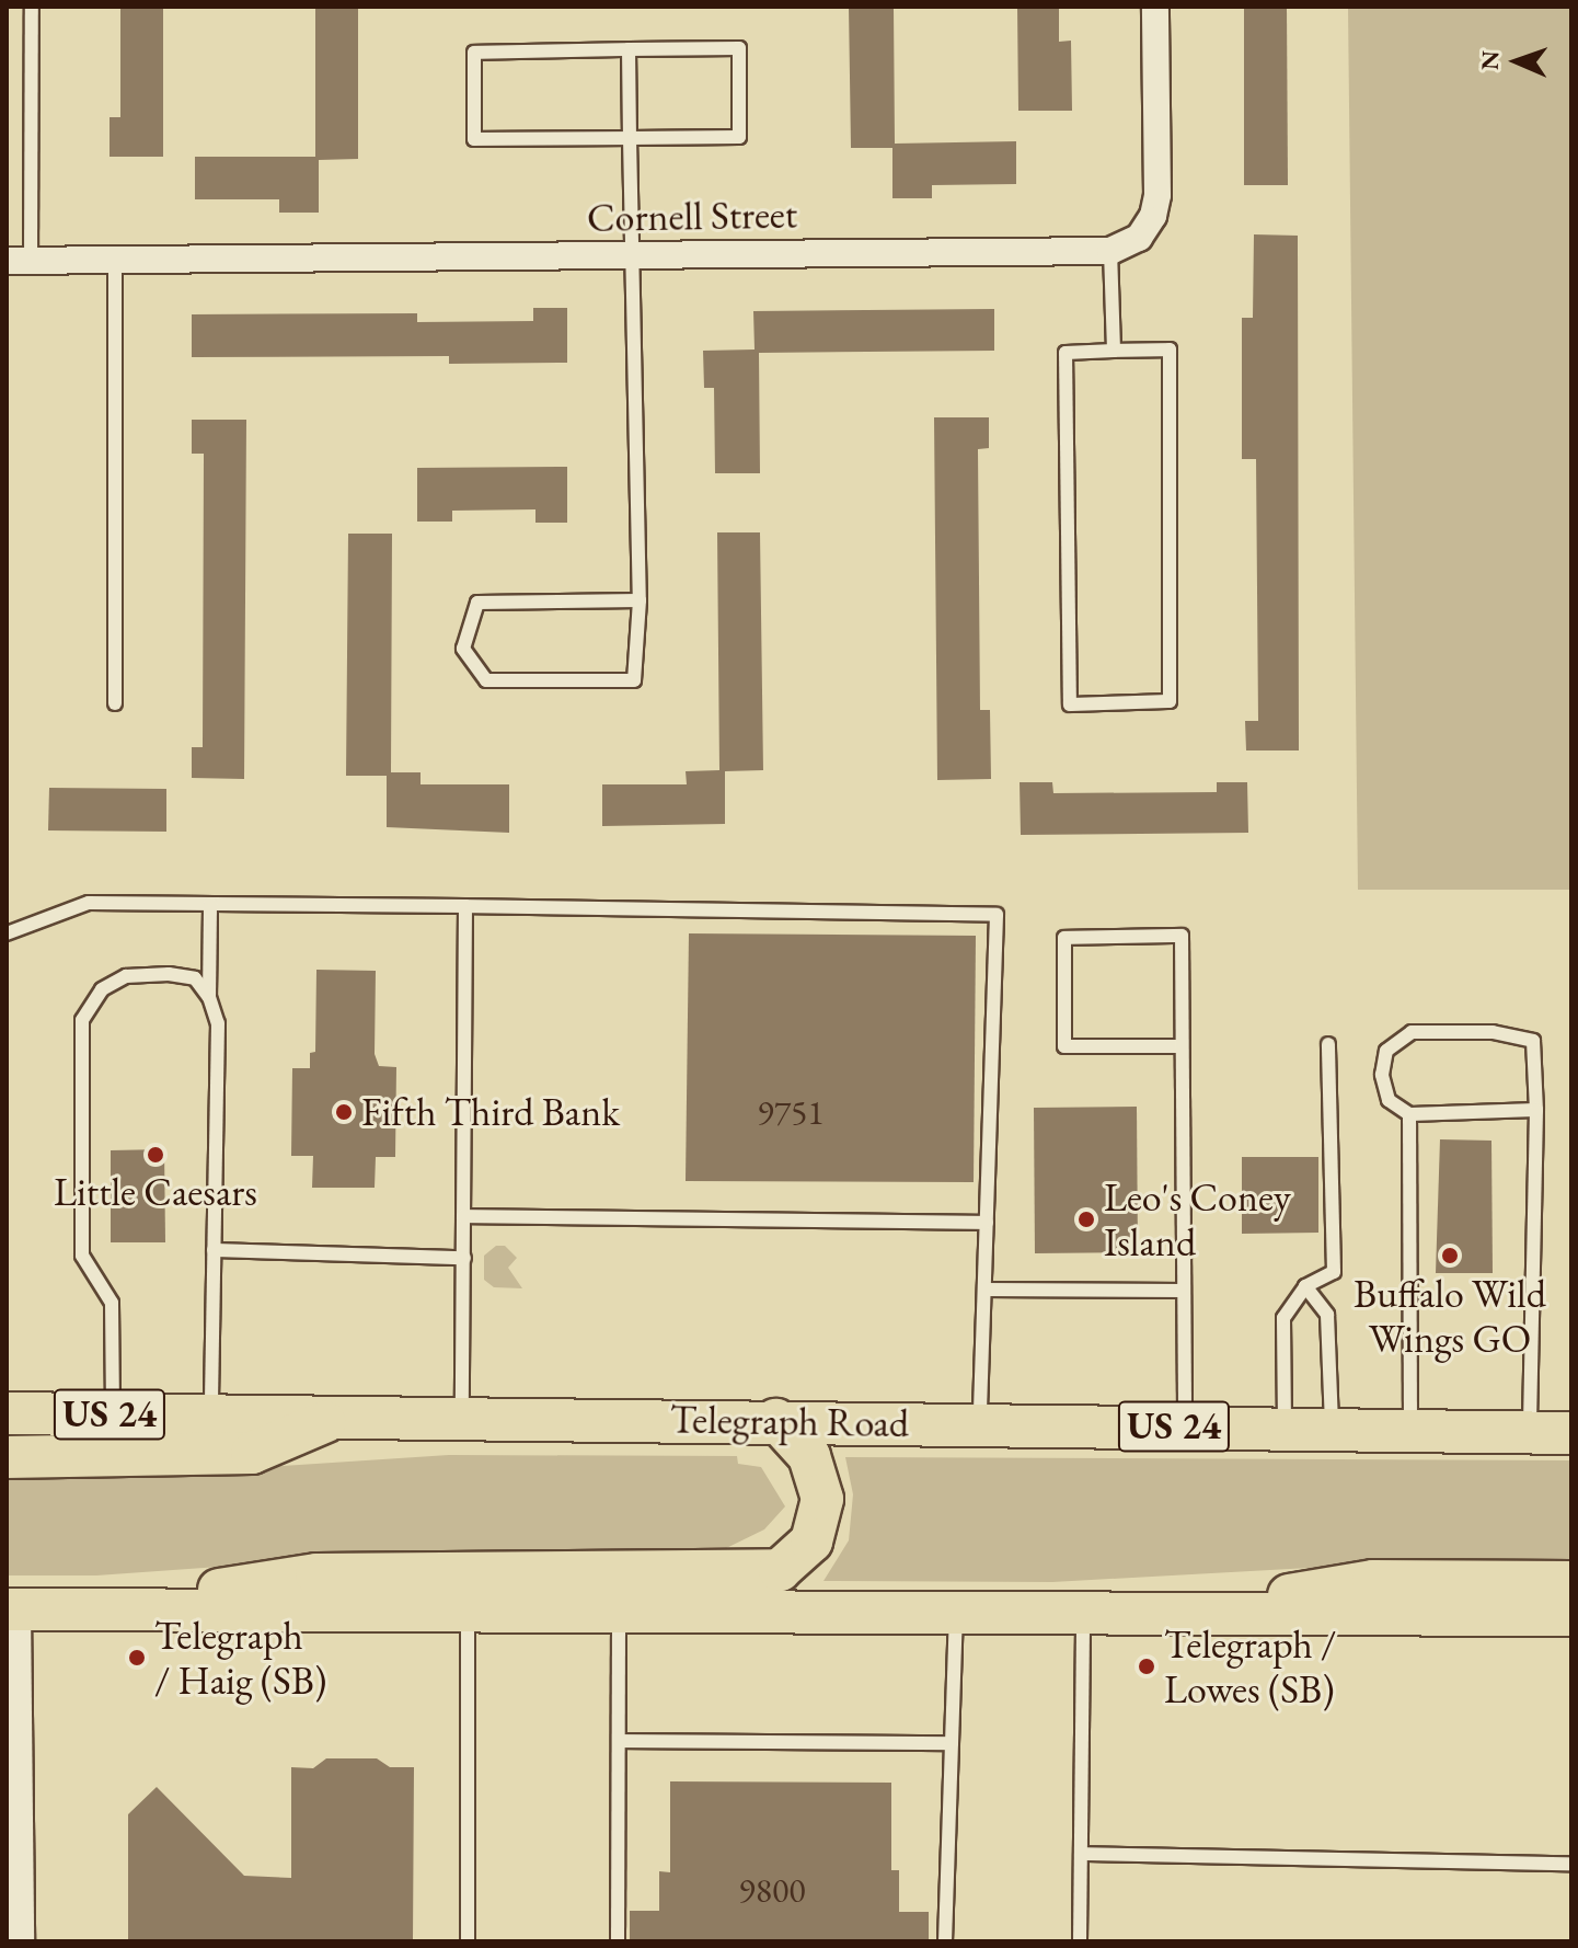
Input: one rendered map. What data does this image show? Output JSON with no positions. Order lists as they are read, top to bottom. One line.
{"streets":{"main road":["US 24","Telegraph Road"],"street":["Cornell Street"]},"places":["Fifth Third Bank","Little Caesars","Leo's Coney Island","Buffalo Wild Wings GO","Telegraph / Haig (SB)","Telegraph / Lowes (SB)"],"house_numbers":["9751","9800"],"north":"left"}
